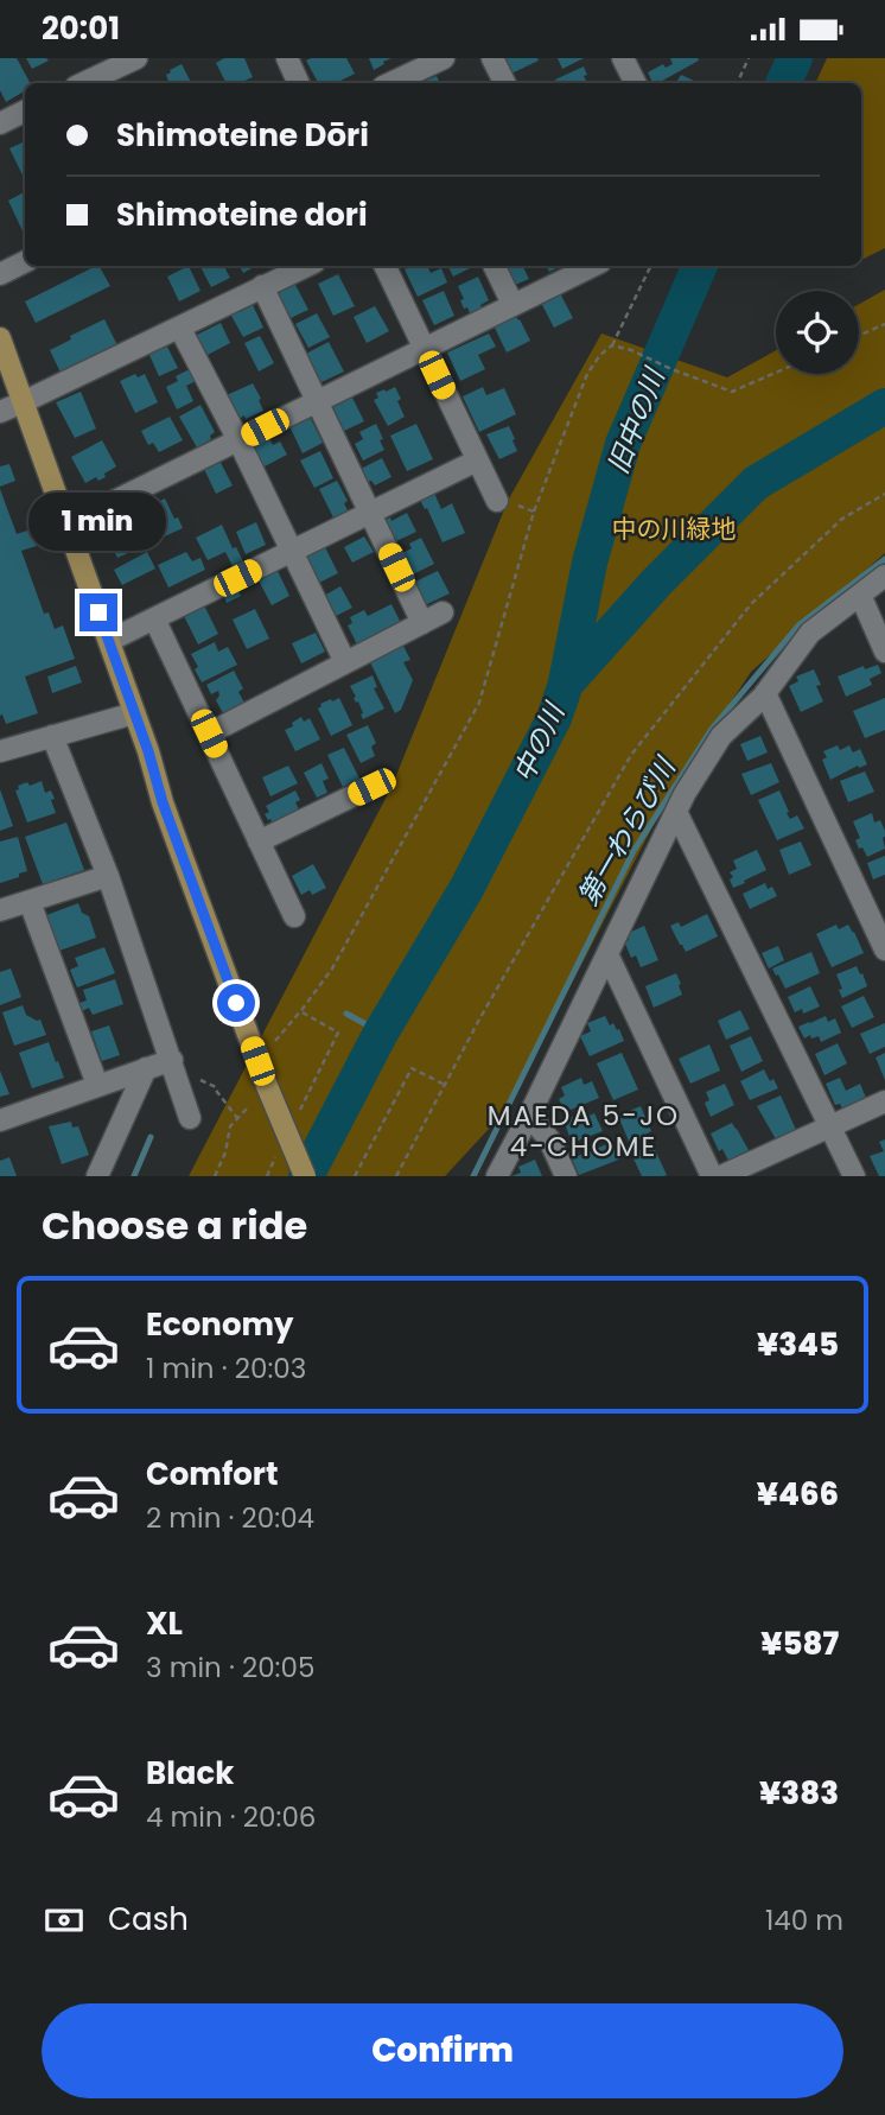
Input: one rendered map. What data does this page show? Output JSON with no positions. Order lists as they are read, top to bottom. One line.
{"districts":["MAEDA 5-JO 4-CHOME"],"water":["旧中の川","中の川","第一わらび川"],"parks":["中の川緑地"],"page":{"status":"20:01","banner":["Shimoteine Dōri","Shimoteine dori"],"bubble":"1 min","heading":"Choose a ride","list":[{"name":"Economy","note":"1 min · 20:03","value":"¥345"},{"name":"Comfort","note":"2 min · 20:04","value":"¥466"},{"name":"XL","note":"3 min · 20:05","value":"¥587"},{"name":"Black","note":"4 min · 20:06","value":"¥383"}],"pay":["Cash","140 m"],"buttons":"Confirm"}}
